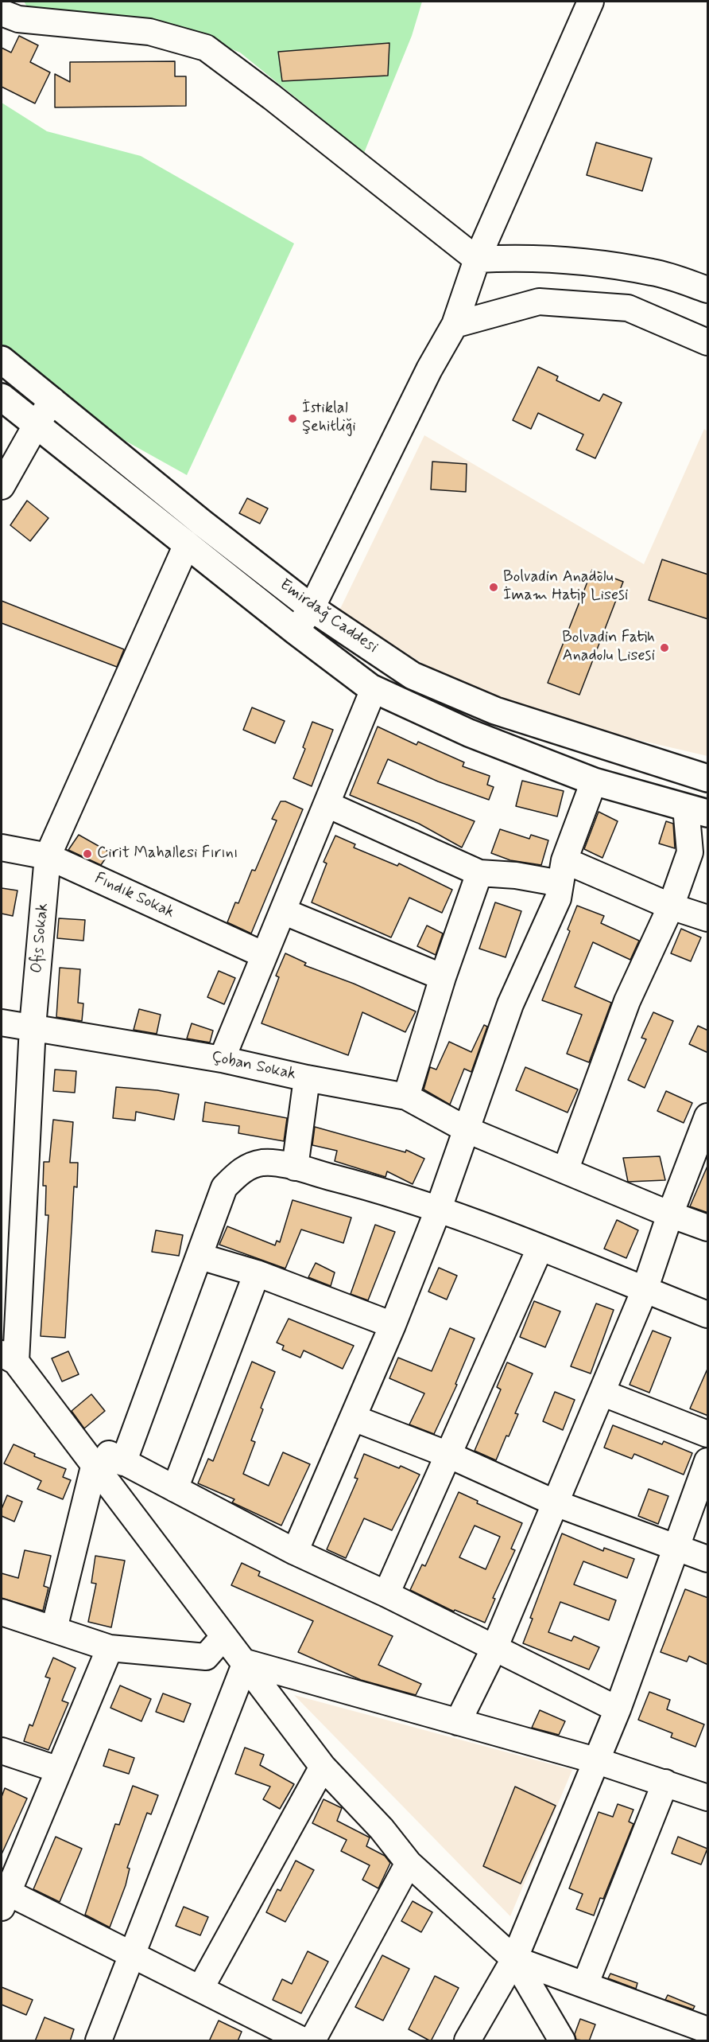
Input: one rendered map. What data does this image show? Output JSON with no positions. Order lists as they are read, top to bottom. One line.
{"streets":{"main road":["Emirdağ Caddesi"],"street":["Fındık Sokak","Ofis Sokak","Çoban Sokak"]},"crossings":[["Emirdağ Caddesi","Ofis Sokak"],["Fındık Sokak","Ofis Sokak"],["Ofis Sokak","Çoban Sokak"]],"places":["İstiklal Şehitliği","Bolvadin Anadolu İmam Hatip Lisesi","Bolvadin Fatih Anadolu Lisesi","Cirit Mahallesi Fırını"]}
